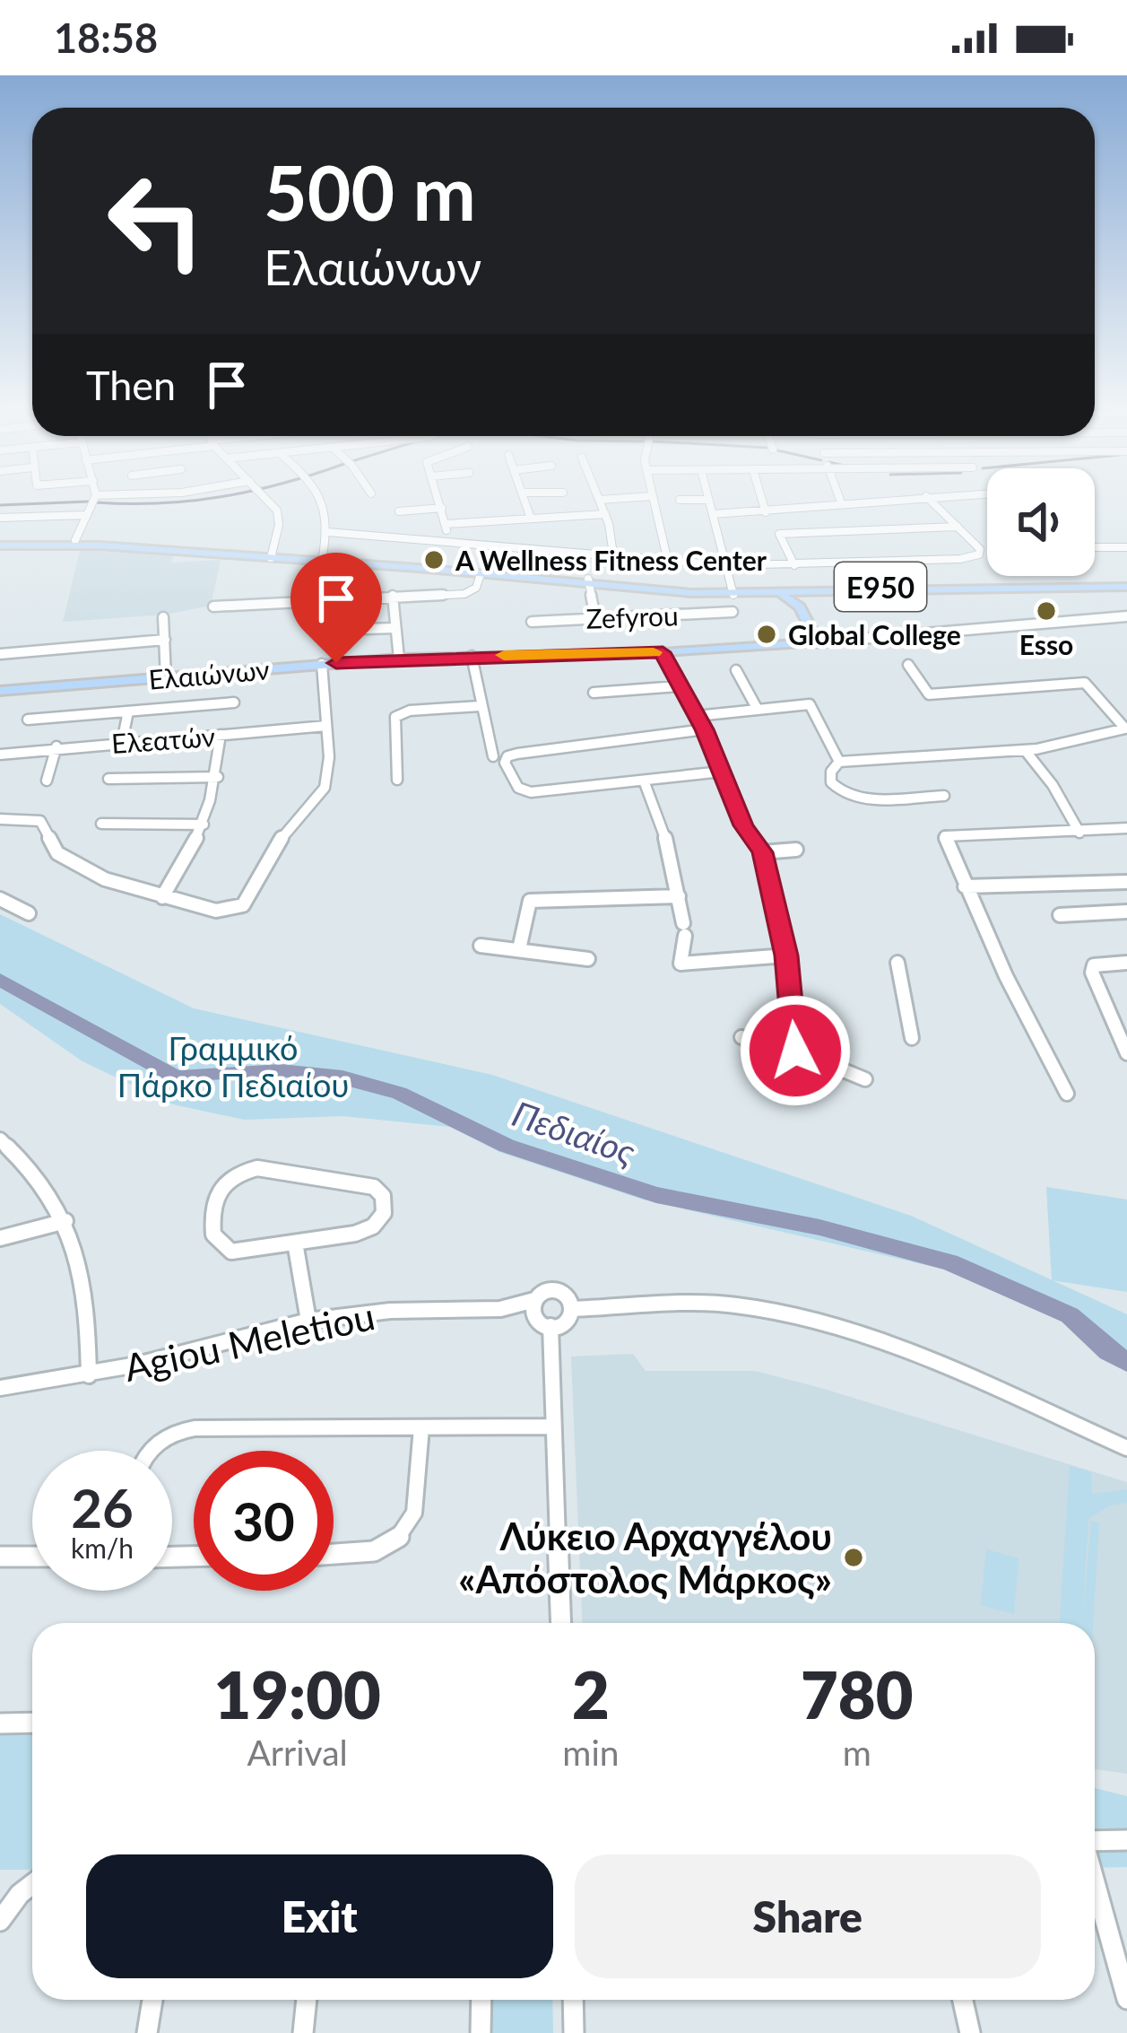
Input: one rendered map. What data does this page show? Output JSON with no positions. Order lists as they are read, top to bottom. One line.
{"streets":{"main road":["E950","Ελαιώνων"],"street":["Zefyrou","Ελεατών","Agiou Meletiou"]},"water":["Πεδιαίος"],"parks":["Γραμμικό Πάρκο Πεδιαίου"],"places":["A Wellness Fitness Center","Esso","Global College","Λύκειο Αρχαγγέλου «Απόστολος Μάρκος»"],"page":{"status":"18:58","turn":["500 m","Ελαιώνων"],"then":"Then","speed":"26 km/h","limit":"30","eta":["19:00","Arrival","2","min","780","m"],"buttons":["Exit","Share"]}}
